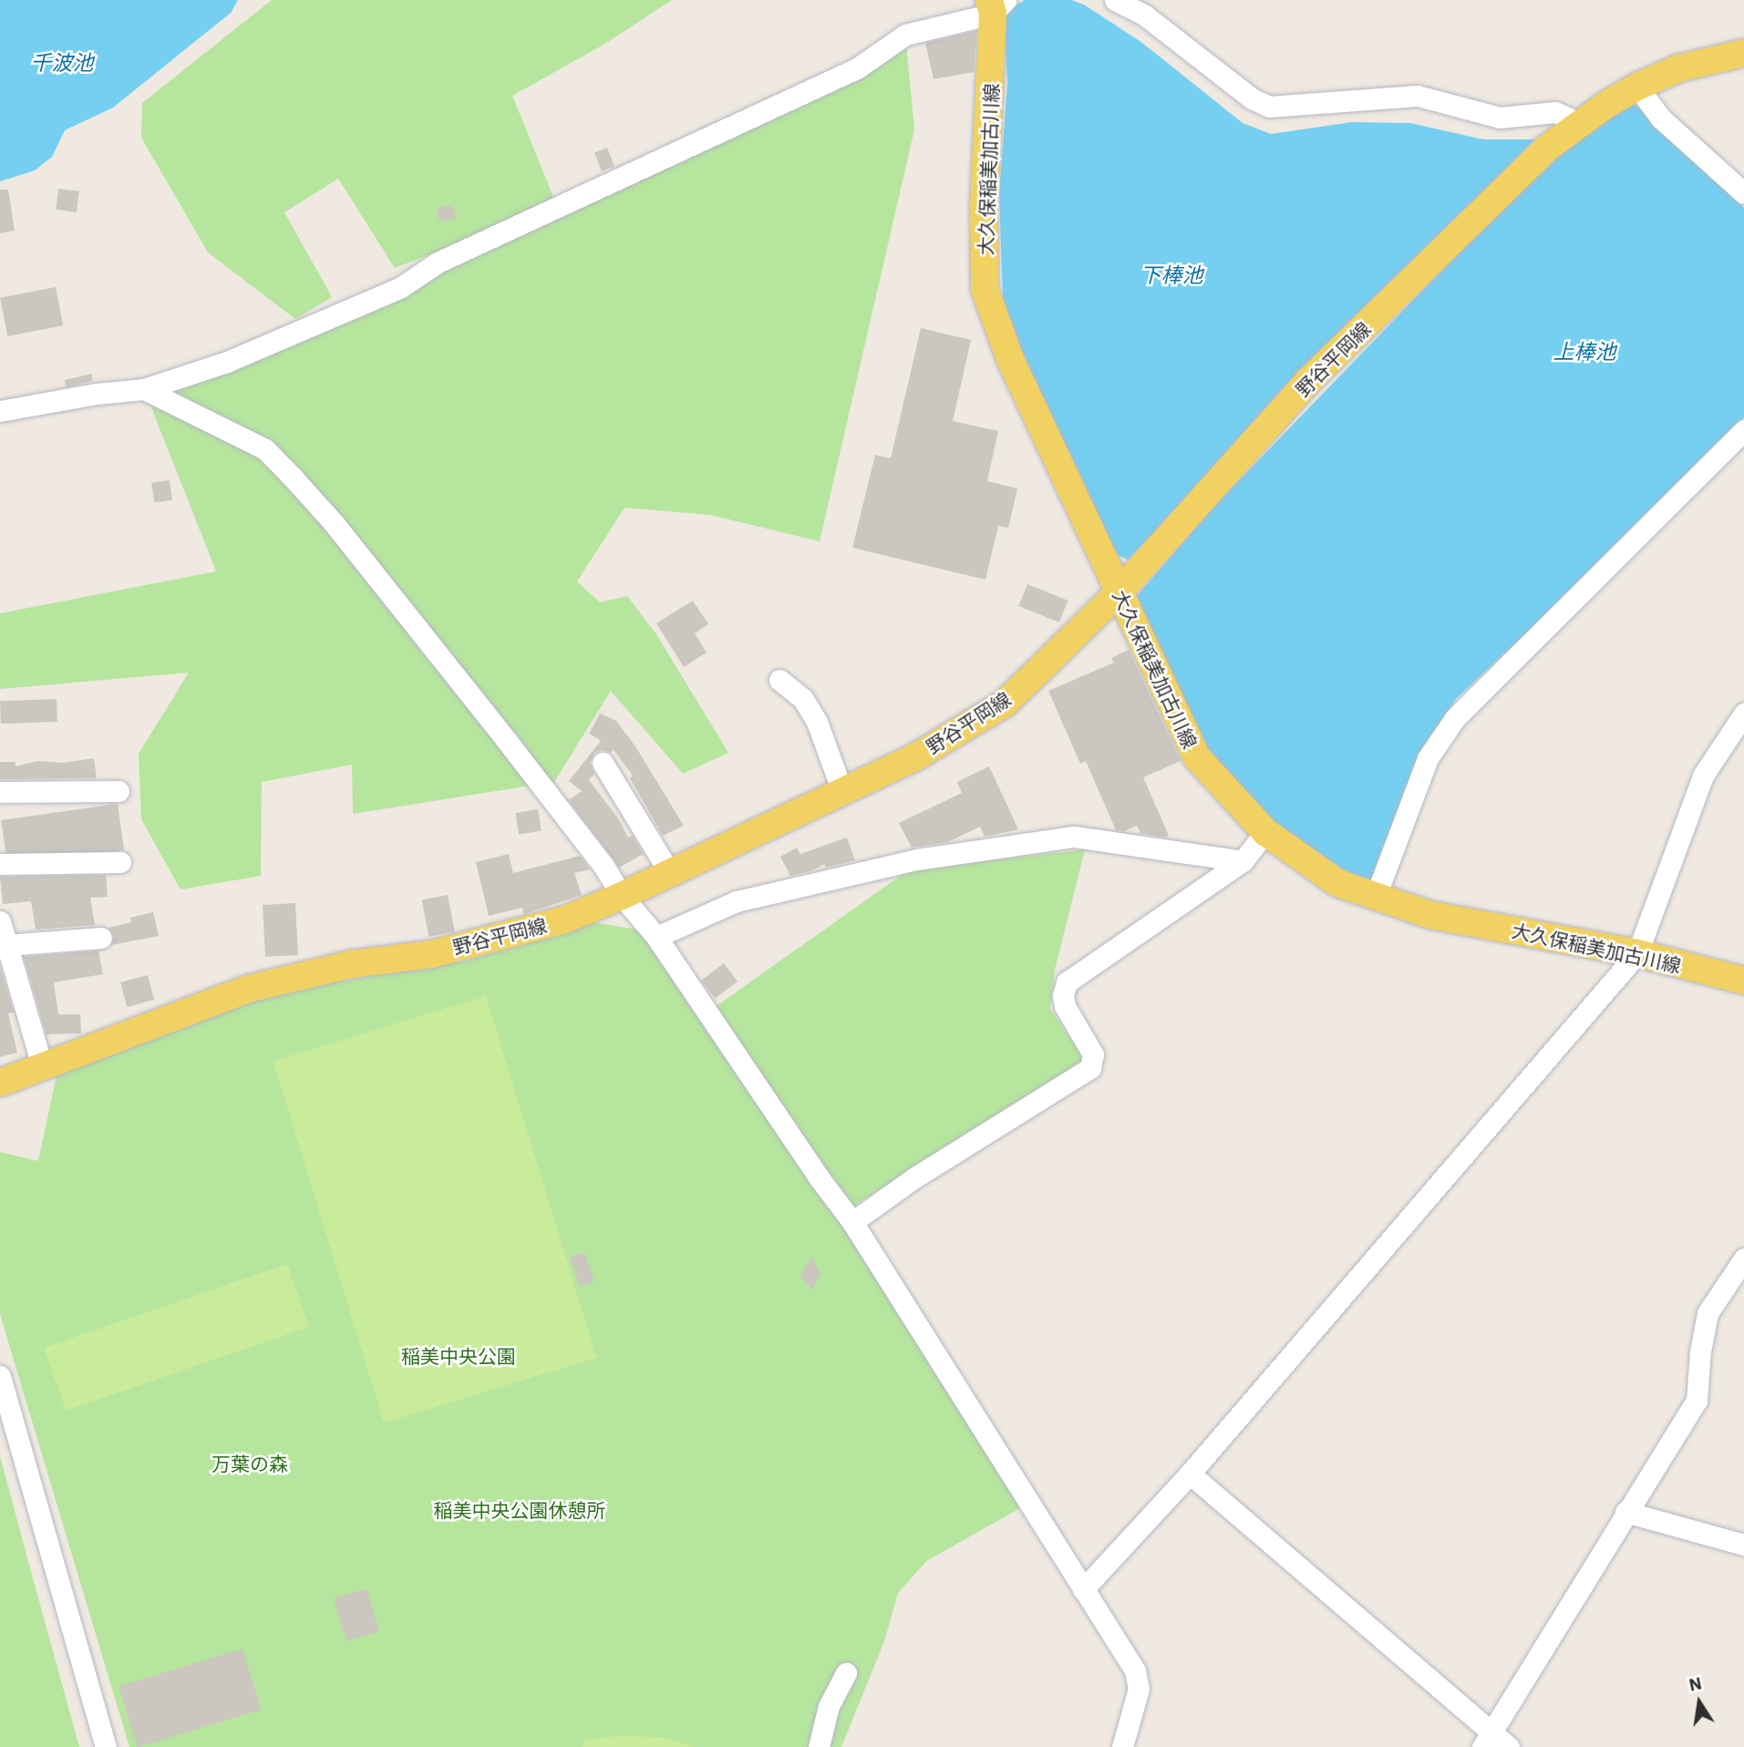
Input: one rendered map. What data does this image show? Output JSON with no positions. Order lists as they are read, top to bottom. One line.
{"streets":{"main road":["大久保稲美加古川線","野谷平岡線"]},"crossings":[["大久保稲美加古川線","野谷平岡線"]],"water":["千波池","下棒池","上棒池"],"parks":["稲美中央公園","万葉の森","稲美中央公園休憩所"],"north":"top"}
